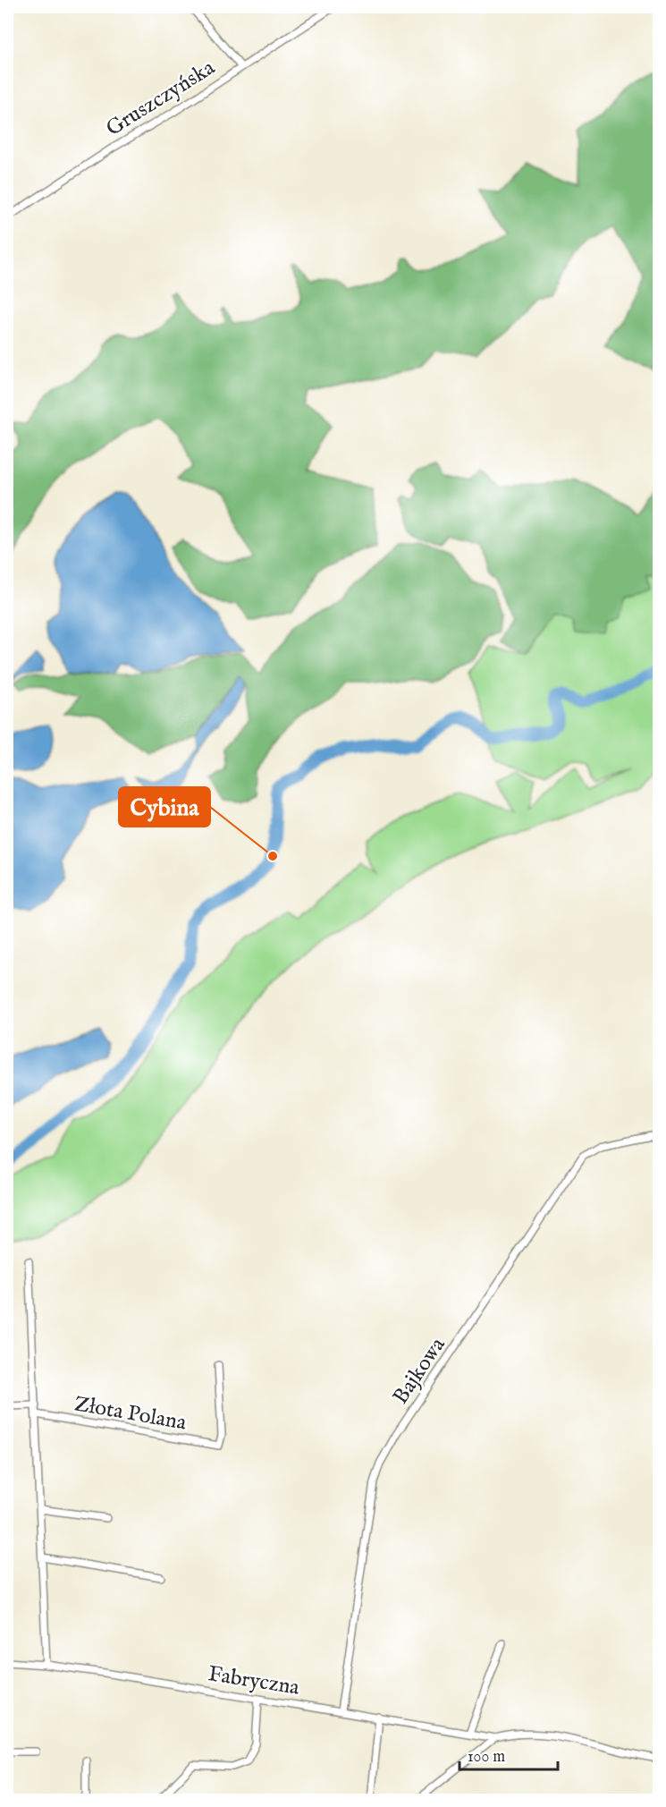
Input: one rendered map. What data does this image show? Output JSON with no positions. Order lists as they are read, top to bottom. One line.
{"streets":{"street":["Gruszczyńska","Bajkowa","Złota Polana","Fabryczna"]},"crossings":[["Bajkowa","Fabryczna"]],"places":["Cybina"],"scale_bar":"100 m"}
